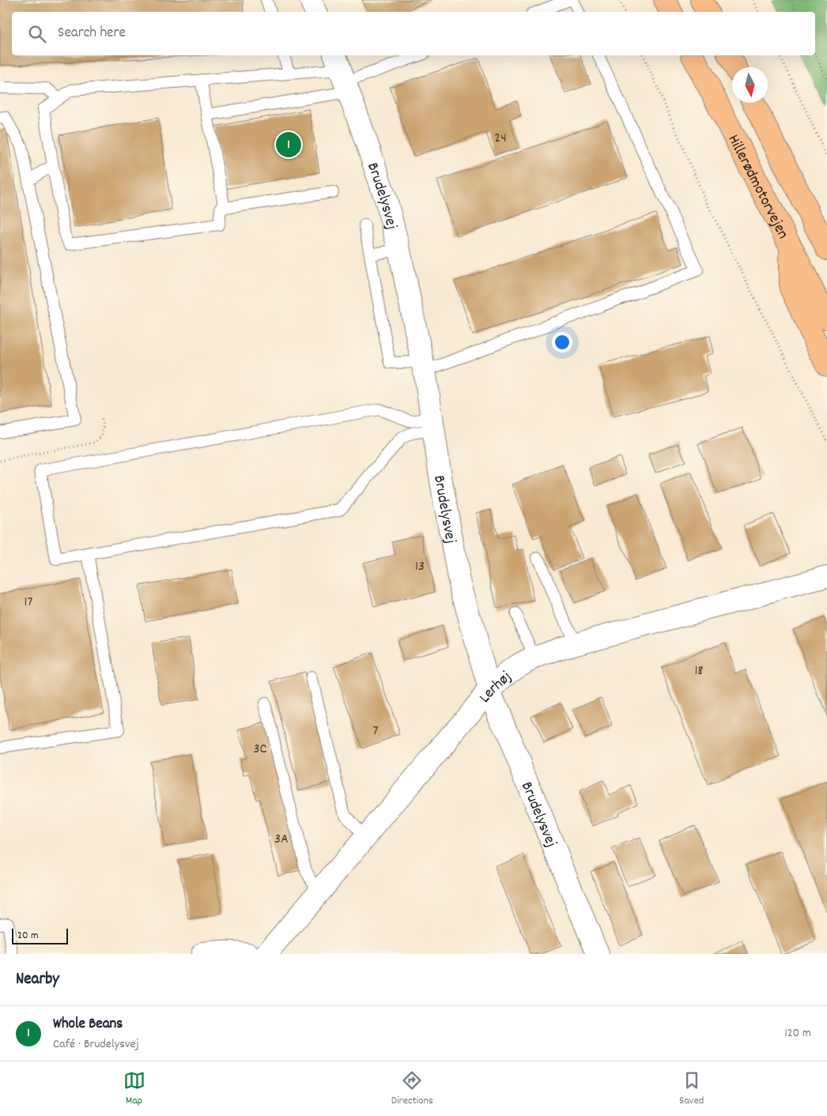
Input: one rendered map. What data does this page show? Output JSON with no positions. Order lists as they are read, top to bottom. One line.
{"streets":{"highway":["Hillerødmotorvejen"],"street":["Brudelysvej","Lerhøj"]},"crossings":[["Brudelysvej","Lerhøj"]],"house_numbers":["24","13","17","18","7","3C","3A"],"scale_bar":"20 m","north":"bottom","page":{"search":"Search here","pins":"1","scale":"20 m","heading":"Nearby","list":[{"mark":"1","name":"Whole Beans","note":"Café · Brudelysvej","value":"120 m"}],"nav":["Map","Directions","Saved"]}}
